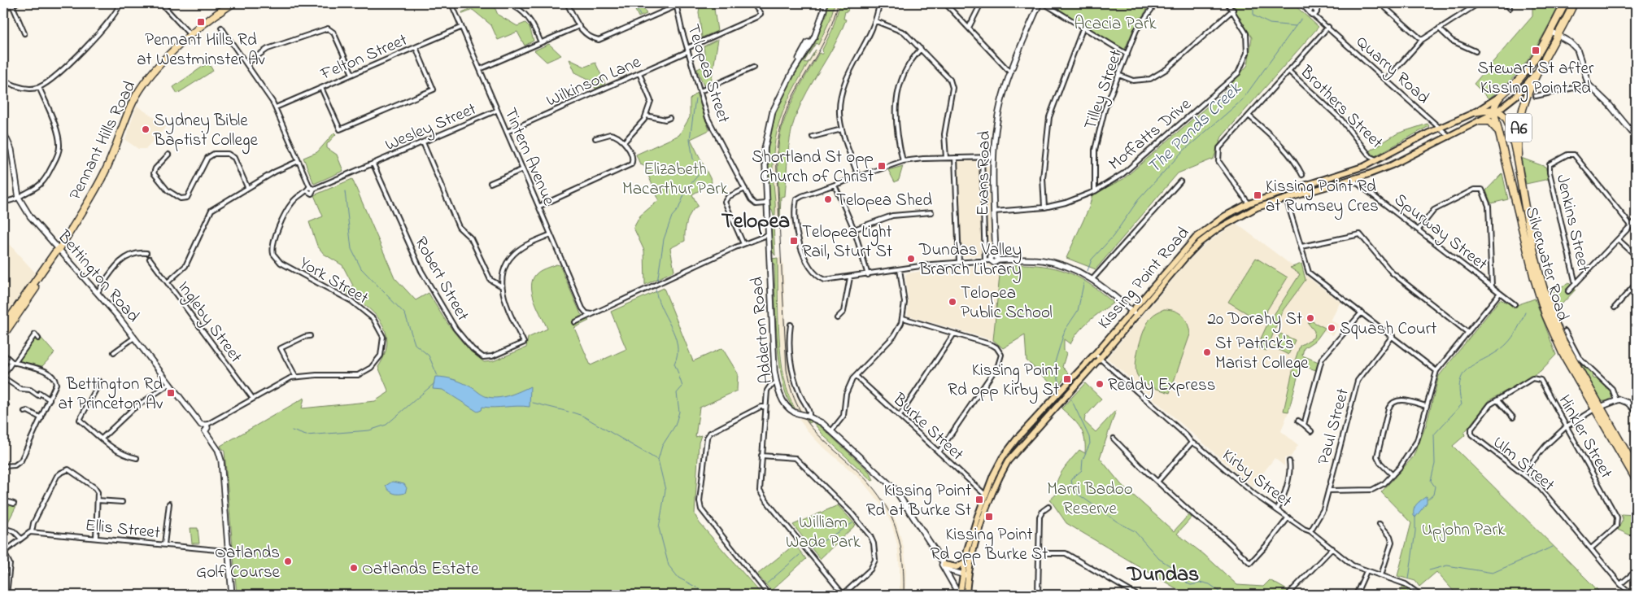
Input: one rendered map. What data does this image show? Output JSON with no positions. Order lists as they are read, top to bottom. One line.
{"streets":{"highway":["A6","Pennant Hills Road","Silverwater Road","Kissing Point Road"],"main road":["Evans Road","Bettington Road","Adderton Road"],"street":["Felton Street","Quarry Road","Telopea Street","Wilkinson Lane","Tilley Street","Brothers Street","Wesley Street","Moffatts Drive","Tintern Avenue","Jenkins Street","Spurway Street","Robert Street","York Street","Ingleby Street","Burke Street","Paul Street","Hinkler Street","Ulm Street","Kirby Street","Ellis Street"]},"crossings":[["Felton Street","Tintern Avenue"],["Quarry Road","Kissing Point Road"],["Telopea Street","Wilkinson Lane"],["Telopea Street","Adderton Road"],["Wilkinson Lane","Tintern Avenue"],["Tilley Street","Moffatts Drive"],["Brothers Street","Kissing Point Road"],["Wesley Street","Tintern Avenue"],["Wesley Street","Robert Street"],["A6","Silverwater Road"],["A6","Kissing Point Road"],["Moffatts Drive","Evans Road"],["Pennant Hills Road","Bettington Road"],["Spurway Street","Kissing Point Road"],["Silverwater Road","Kissing Point Road"],["Bettington Road","York Street"],["Bettington Road","Ellis Street"],["Kissing Point Road","Adderton Road"],["Kissing Point Road","Burke Street"],["Kissing Point Road","Kirby Street"],["York Street","Ingleby Street"],["Paul Street","Kirby Street"],["Hinkler Street","Ulm Street"]],"districts":["Telopea","Dundas"],"water":["The Ponds Creek"],"parks":["Acacia Park","Elizabeth Macarthur Park","Marri Badoo Reserve","William Wade Park","Upjohn Park"],"places":{"transit":["Pennant Hills Rd at Westminster Av","Stewart St after Kissing Point Rd","Shortland St opp Church of Christ","Kissing Point Rd at Rumsey Cres","Telopea Light Rail, Sturt St","Kissing Point Rd opp Kirby St","Bettington Rd at Princeton Av","Kissing Point Rd at Burke St","Kissing Point Rd opp Burke St"],"other":["Sydney Bible Baptist College","Telopea Shed","Dundas Valley Branch Library","Telopea Public School","20 Dorahy St","Squash Court","St Patrick's Marist College","Reddy Express","Oatlands Golf Course","Oatlands Estate"]}}
